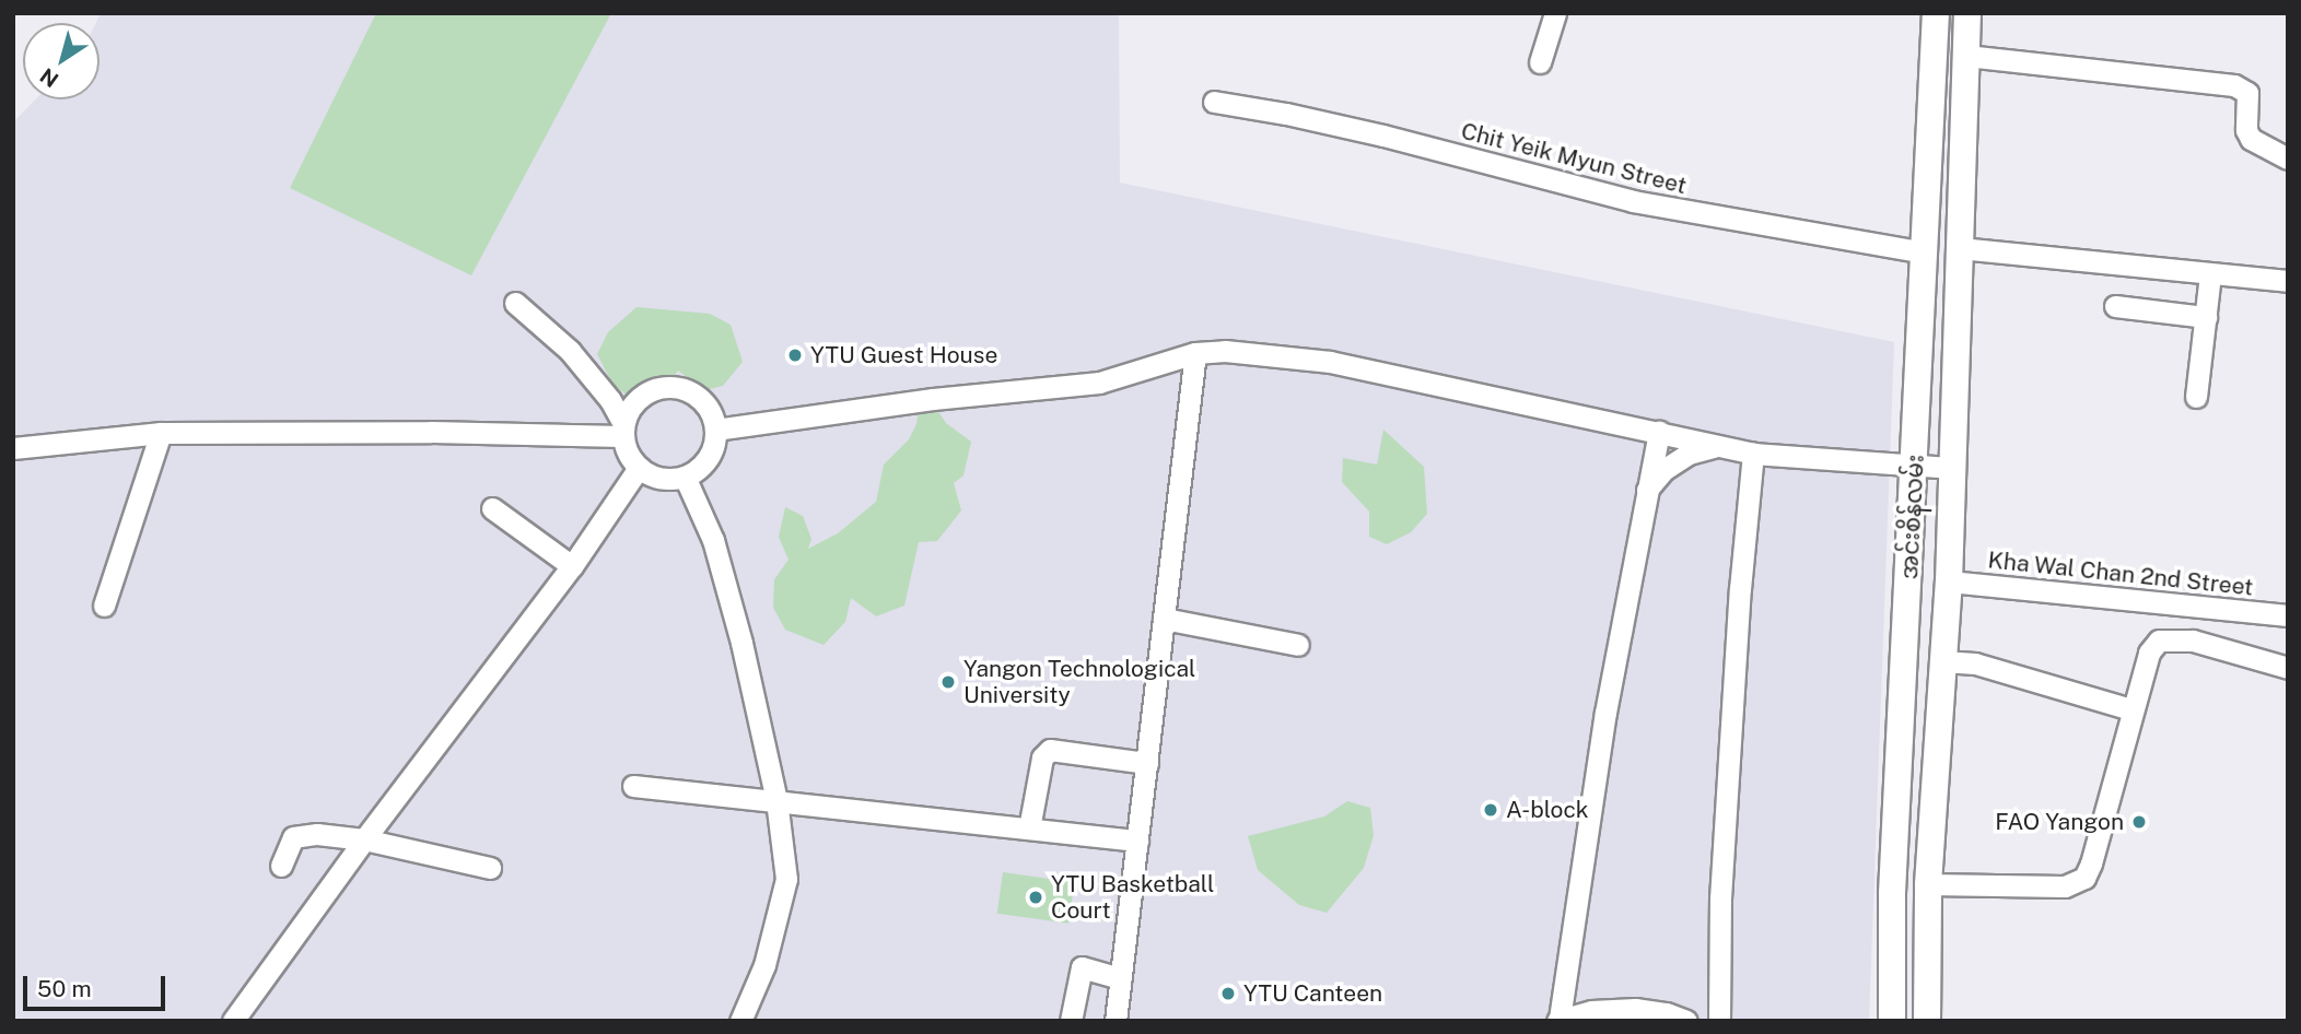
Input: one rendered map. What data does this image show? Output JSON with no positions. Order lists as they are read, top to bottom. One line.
{"streets":{"main road":["အင်းစိန်လမ်း"],"street":["Chit Yeik Myun Street","Kha Wal Chan 2nd Street"]},"crossings":[["Chit Yeik Myun Street","အင်းစိန်လမ်း"],["အင်းစိန်လမ်း","Kha Wal Chan 2nd Street"]],"places":["YTU Guest House","Yangon Technological University","A-block","FAO Yangon","YTU Basketball Court","YTU Canteen"],"scale_bar":"50 m","north":"bottom left"}
